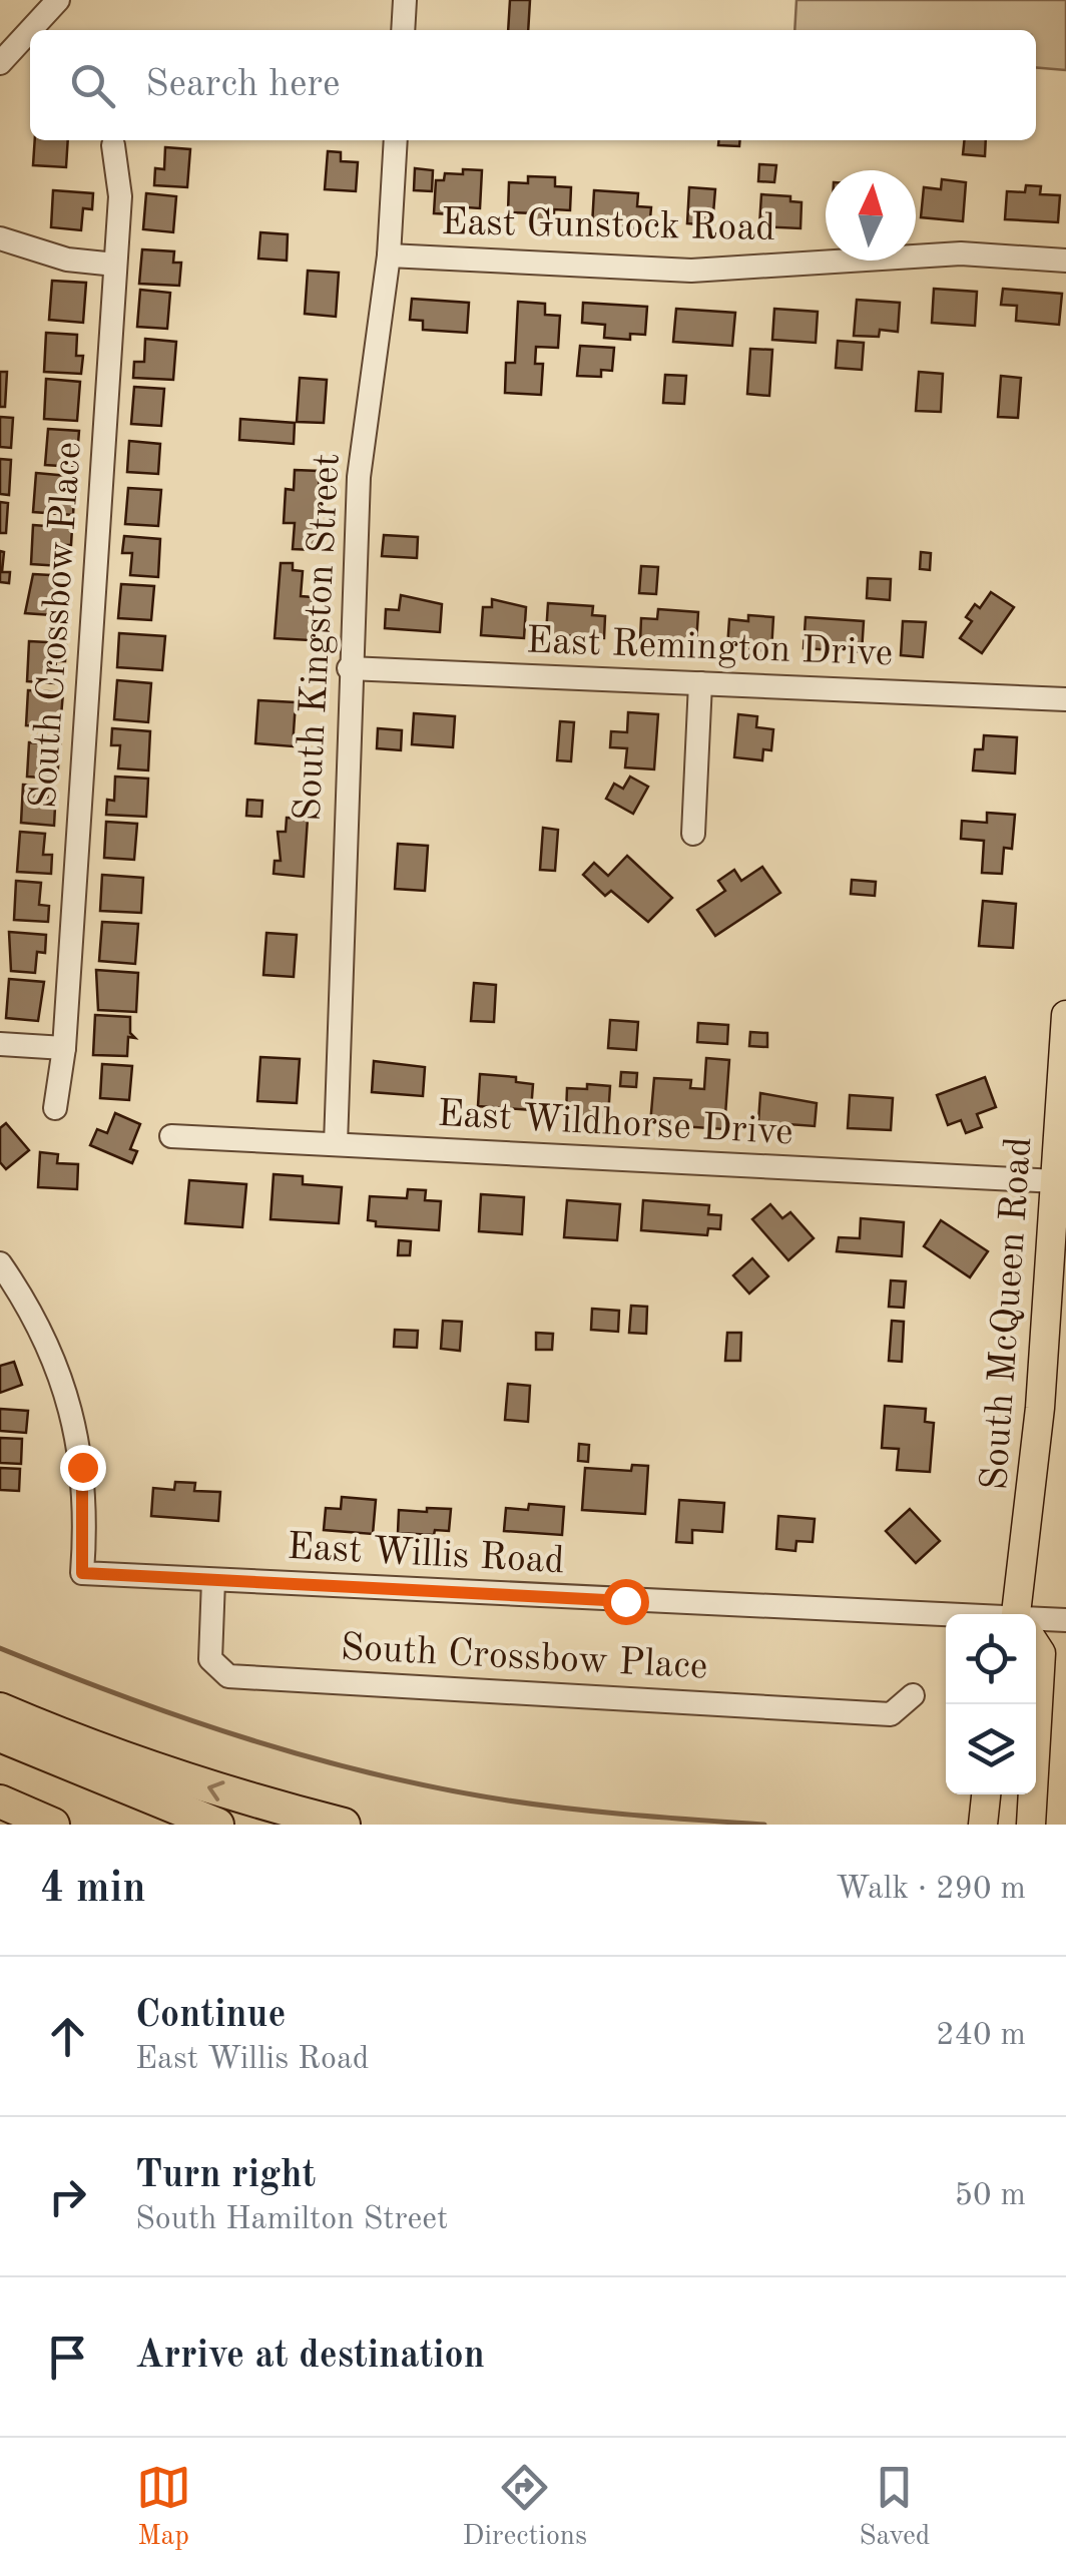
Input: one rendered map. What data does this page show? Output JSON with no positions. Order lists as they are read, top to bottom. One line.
{"streets":{"main road":["South McQueen Road"],"street":["East Gunstock Road","South Crossbow Place","South Kingston Street","East Remington Drive","East Wildhorse Drive","East Willis Road"]},"crossings":[["East Gunstock Road","South Kingston Street"],["South Crossbow Place","East Willis Road"],["South Kingston Street","East Remington Drive"],["South Kingston Street","East Wildhorse Drive"],["East Wildhorse Drive","South McQueen Road"]],"north":"top","page":{"search":"Search here","heading":["4 min","Walk · 290 m"],"list":[["Continue","East Willis Road","240 m"],["Turn right","South Hamilton Street","50 m"],"Arrive at destination"],"nav":["Map","Directions","Saved"]}}
